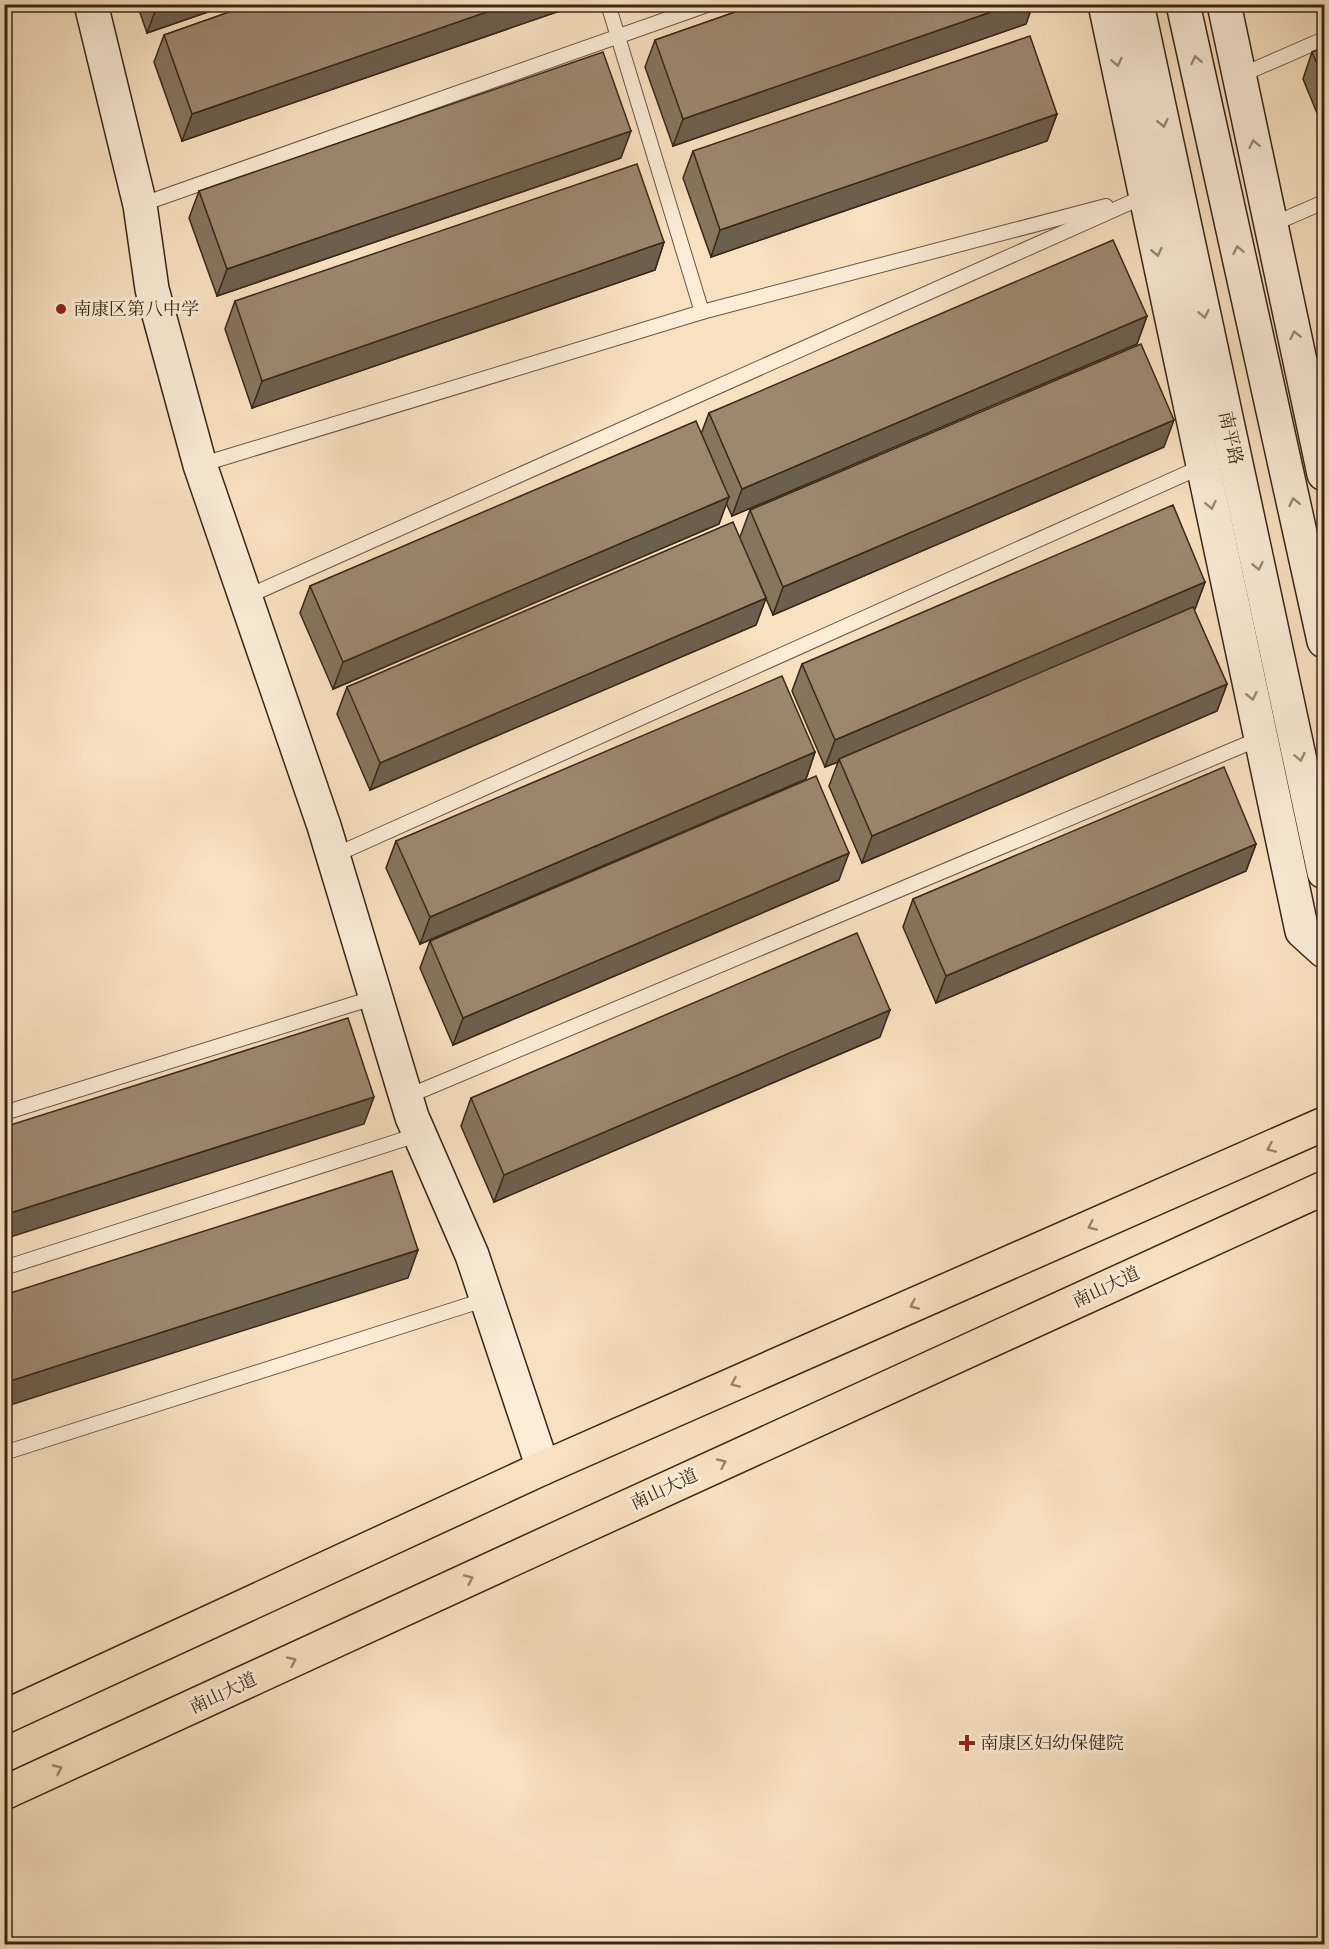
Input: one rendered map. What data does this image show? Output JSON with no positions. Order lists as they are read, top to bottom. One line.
{"streets":{"main road":["南山大道"],"street":["南平路"]},"places":{"other":["南康区第八中学"],"health":["南康区妇幼保健院"]}}
